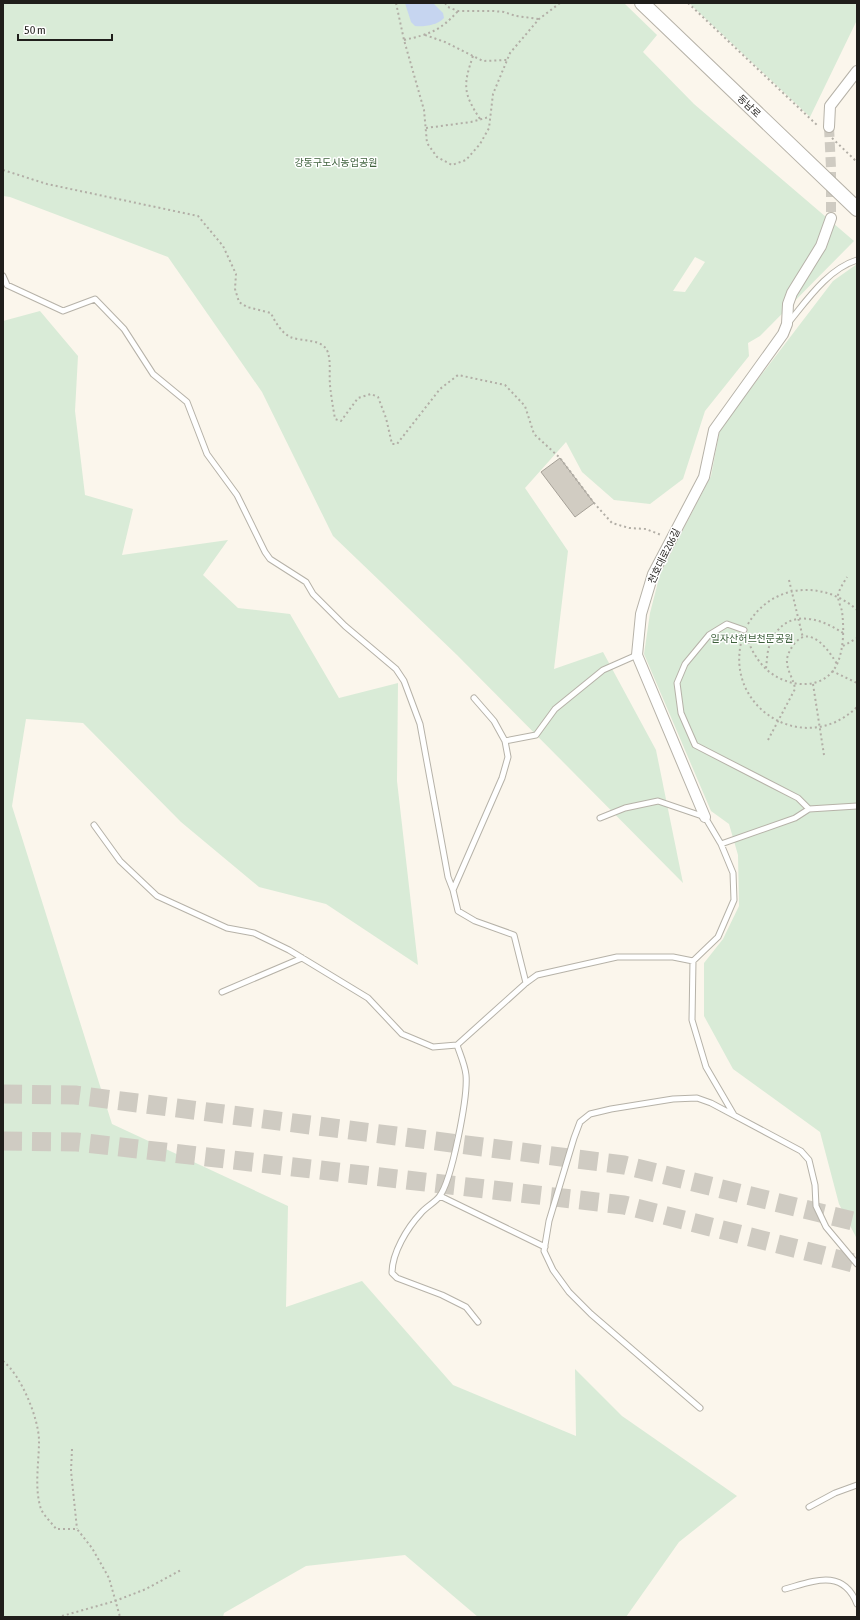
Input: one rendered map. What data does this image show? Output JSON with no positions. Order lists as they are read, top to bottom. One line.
{"streets":{"main road":["동남로"],"street":["천호대로206길"]},"parks":["강동구도시농업공원","일자산허브천문공원"],"scale_bar":"50 m"}
